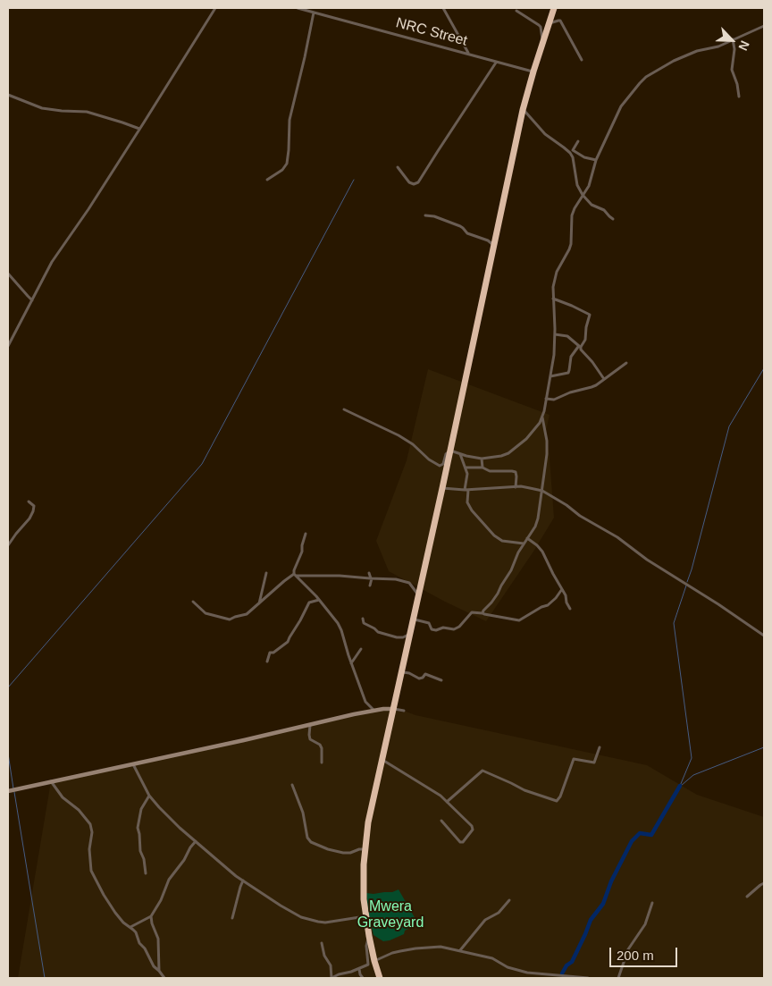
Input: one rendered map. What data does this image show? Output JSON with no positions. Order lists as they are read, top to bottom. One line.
{"streets":{"street":["NRC Street"]},"parks":["Mwera Graveyard"],"scale_bar":"200 m","north":"bottom right"}
